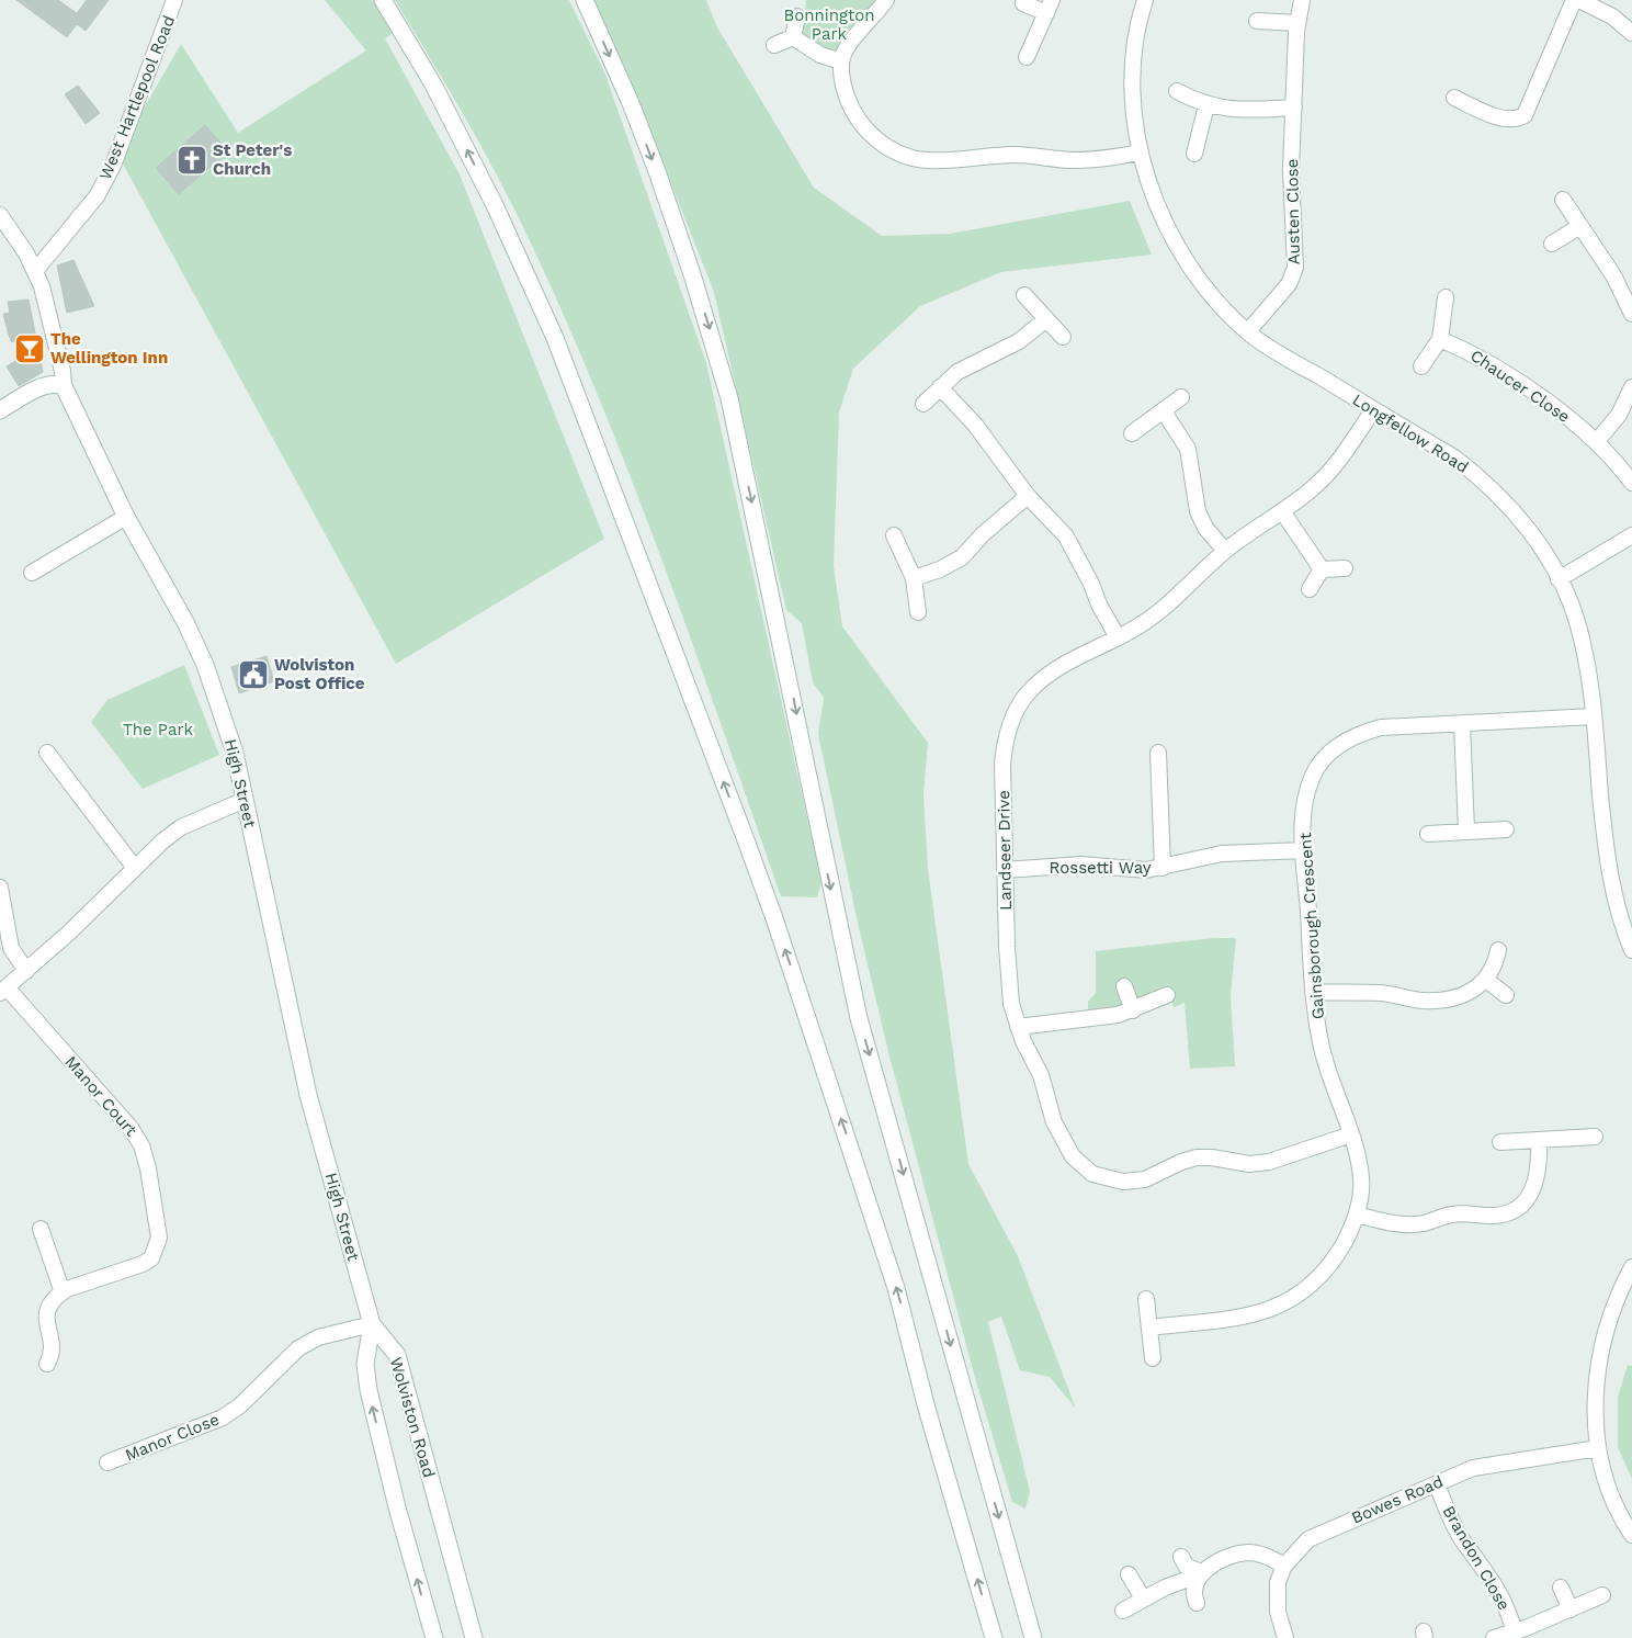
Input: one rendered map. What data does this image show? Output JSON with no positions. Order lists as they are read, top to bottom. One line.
{"streets":{"street":["West Hartlepool Road","Austen Close","Chaucer Close","Longfellow Road","High Street","Landseer Drive","Rossetti Way","Gainsborough Crescent","Manor Court","Wolviston Road","Manor Close","Bowes Road","Brandon Close"]},"crossings":[["West Hartlepool Road","High Street"],["Austen Close","Longfellow Road"],["Longfellow Road","Landseer Drive"],["Longfellow Road","Gainsborough Crescent"],["High Street","Wolviston Road"],["High Street","Manor Close"],["Landseer Drive","Rossetti Way"],["Landseer Drive","Gainsborough Crescent"],["Rossetti Way","Gainsborough Crescent"],["Wolviston Road","Manor Close"],["Bowes Road","Brandon Close"]],"parks":["Bonnington Park","The Park"],"places":{"church":["St Peter's Church"],"bar":["The Wellington Inn"],"public building":["Wolviston Post Office"]}}
